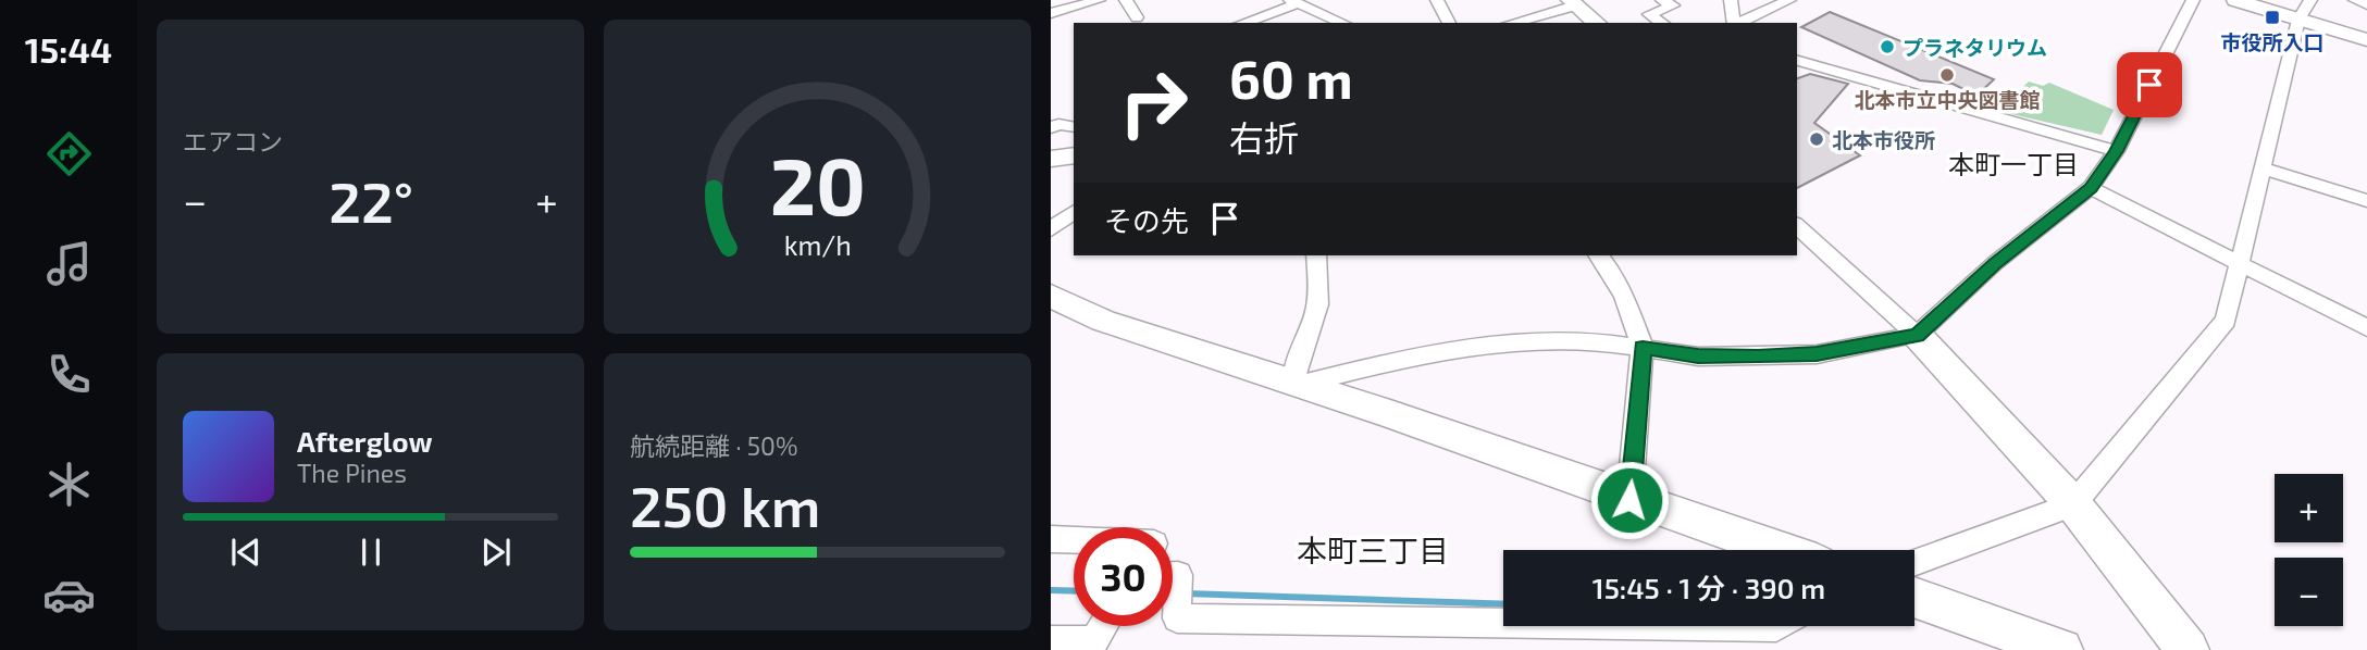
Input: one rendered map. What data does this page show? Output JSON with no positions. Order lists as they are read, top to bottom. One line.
{"districts":["本町一丁目","本町三丁目"],"places":{"transit":["市役所入口"],"other":["プラネタリウム","北本市立中央図書館","北本市役所"]},"page":{"tabs":"15:44","tile":["エアコン",["航続距離 · 50%","250 km"]],"turn":["60 m","右折"],"heat":["−","22°","+"],"then":"その先","song":["Afterglow","The Pines"],"map_buttons":["+","−"],"limit":"30","trip":"15:45 · 1 分 · 390 m","gauge":["20","km/h"]}}
